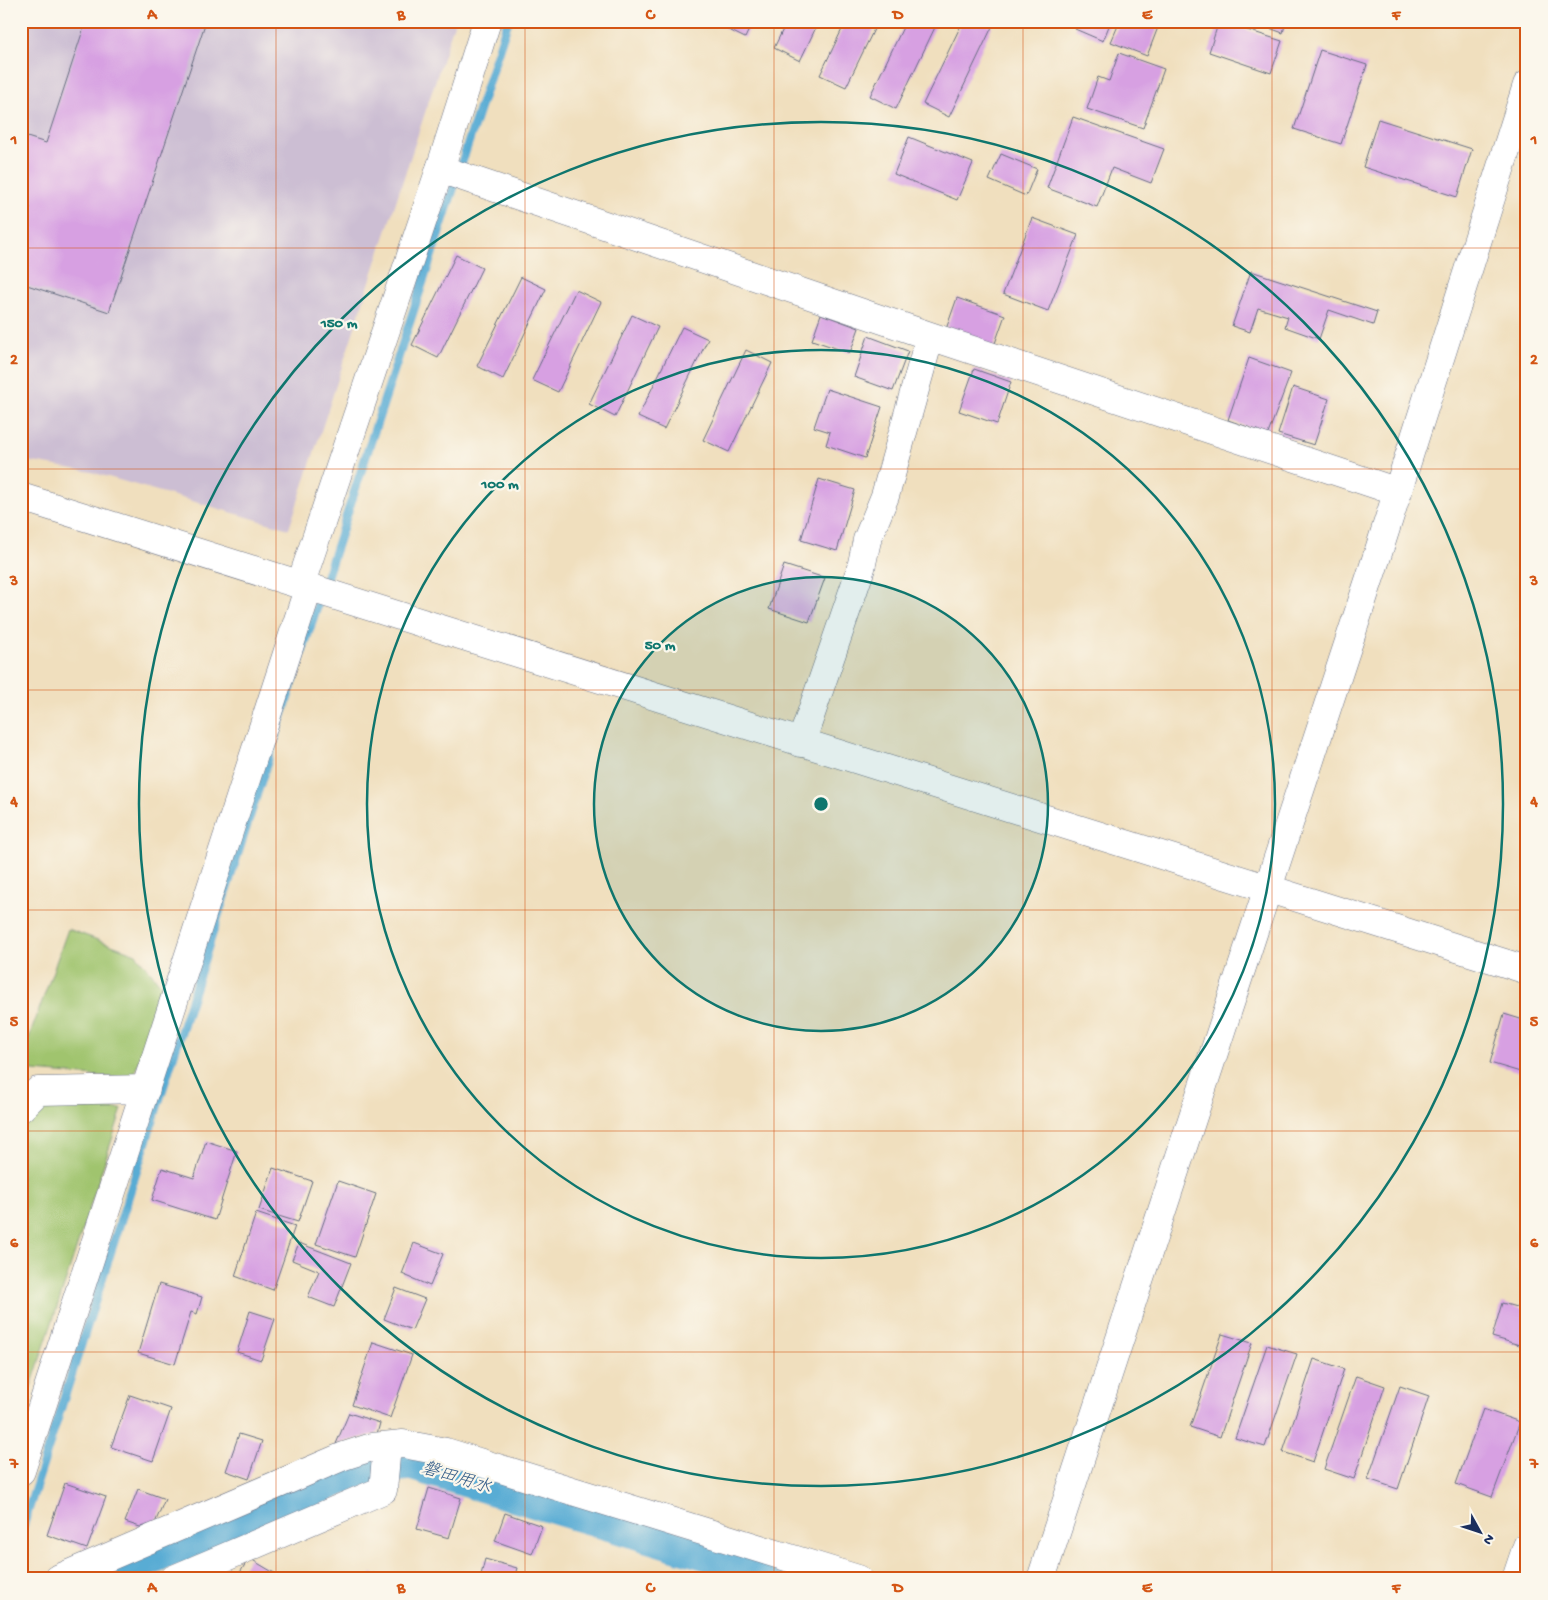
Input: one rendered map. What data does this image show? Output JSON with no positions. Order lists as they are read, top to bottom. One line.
{"water":["磐田用水"],"north":"bottom right","grid":{"columns":["A","B","C","D","E","F"],"rows":["1","2","3","4","5","6","7"]},"rings":["150 m","100 m","50 m"]}
